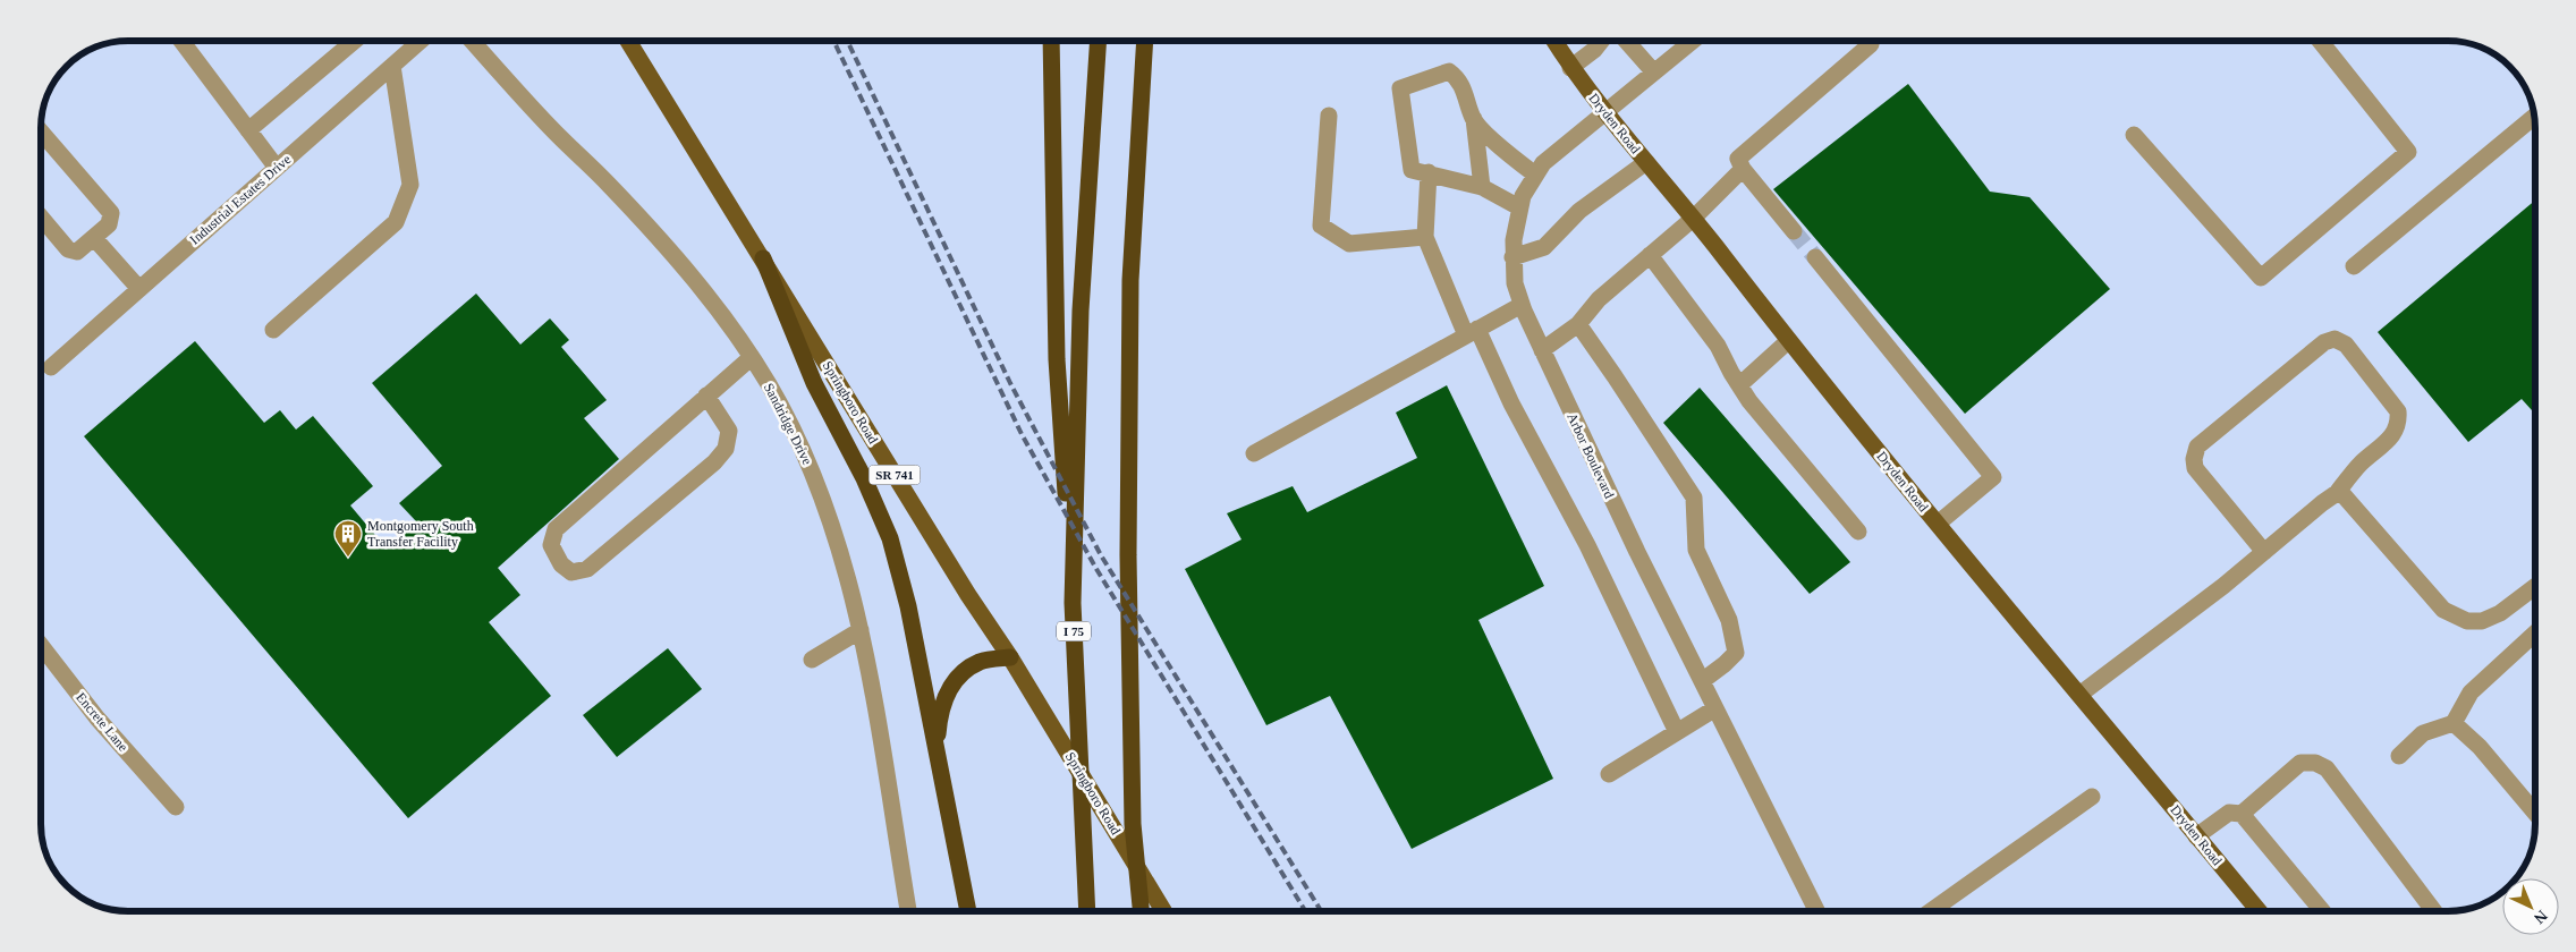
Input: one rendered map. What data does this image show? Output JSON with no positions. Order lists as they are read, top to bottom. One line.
{"streets":{"highway":["I 75"],"main road":["Dryden Road","Springboro Road","SR 741"],"street":["Industrial Estates Drive","Sandridge Drive","Arbor Boulevard","Encrete Lane"]},"crossings":[["Dryden Road","Arbor Boulevard"]],"places":{"building":["Montgomery South Transfer Facility"]},"north":"bottom right"}
